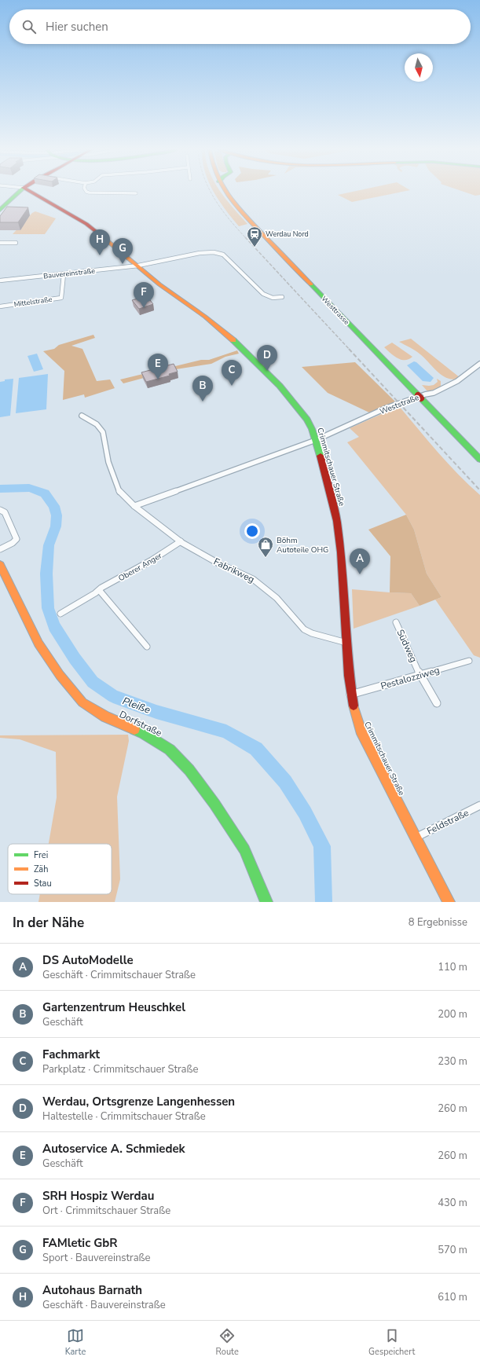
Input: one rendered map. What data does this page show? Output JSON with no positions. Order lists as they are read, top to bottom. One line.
{"streets":{"street":["Bauvereinstraße","Mittelstraße","Westtrasse","Weststraße","Crimmitschauer Straße","Oberer Anger","Fabrikweg","Südweg","Pestalozziweg","Dorfstraße","Feldstraße"]},"crossings":[["Bauvereinstraße","Mittelstraße"],["Bauvereinstraße","Crimmitschauer Straße"],["Weststraße","Crimmitschauer Straße"],["Crimmitschauer Straße","Fabrikweg"],["Crimmitschauer Straße","Pestalozziweg"],["Crimmitschauer Straße","Feldstraße"],["Oberer Anger","Fabrikweg"],["Südweg","Pestalozziweg"]],"water":["Pleiße"],"places":{"station":["Werdau Nord"],"shop":["Böhm Autoteile OHG"]},"legend":["Frei","Zäh","Stau"],"north":"bottom","page":{"search":"Hier suchen","pins":["H","G","F","D","E","C","B","A"],"heading":["In der Nähe","8 Ergebnisse"],"list":[{"mark":"A","name":"DS AutoModelle","note":"Geschäft · Crimmitschauer Straße","value":"110 m"},{"mark":"B","name":"Gartenzentrum Heuschkel","note":"Geschäft","value":"200 m"},{"mark":"C","name":"Fachmarkt","note":"Parkplatz · Crimmitschauer Straße","value":"230 m"},{"mark":"D","name":"Werdau, Ortsgrenze Langenhessen","note":"Haltestelle · Crimmitschauer Straße","value":"260 m"},{"mark":"E","name":"Autoservice A. Schmiedek","note":"Geschäft","value":"260 m"},{"mark":"F","name":"SRH Hospiz Werdau","note":"Ort · Crimmitschauer Straße","value":"430 m"},{"mark":"G","name":"FAMletic GbR","note":"Sport · Bauvereinstraße","value":"570 m"},{"mark":"H","name":"Autohaus Barnath","note":"Geschäft · Bauvereinstraße","value":"610 m"}],"nav":["Karte","Route","Gespeichert"]}}
